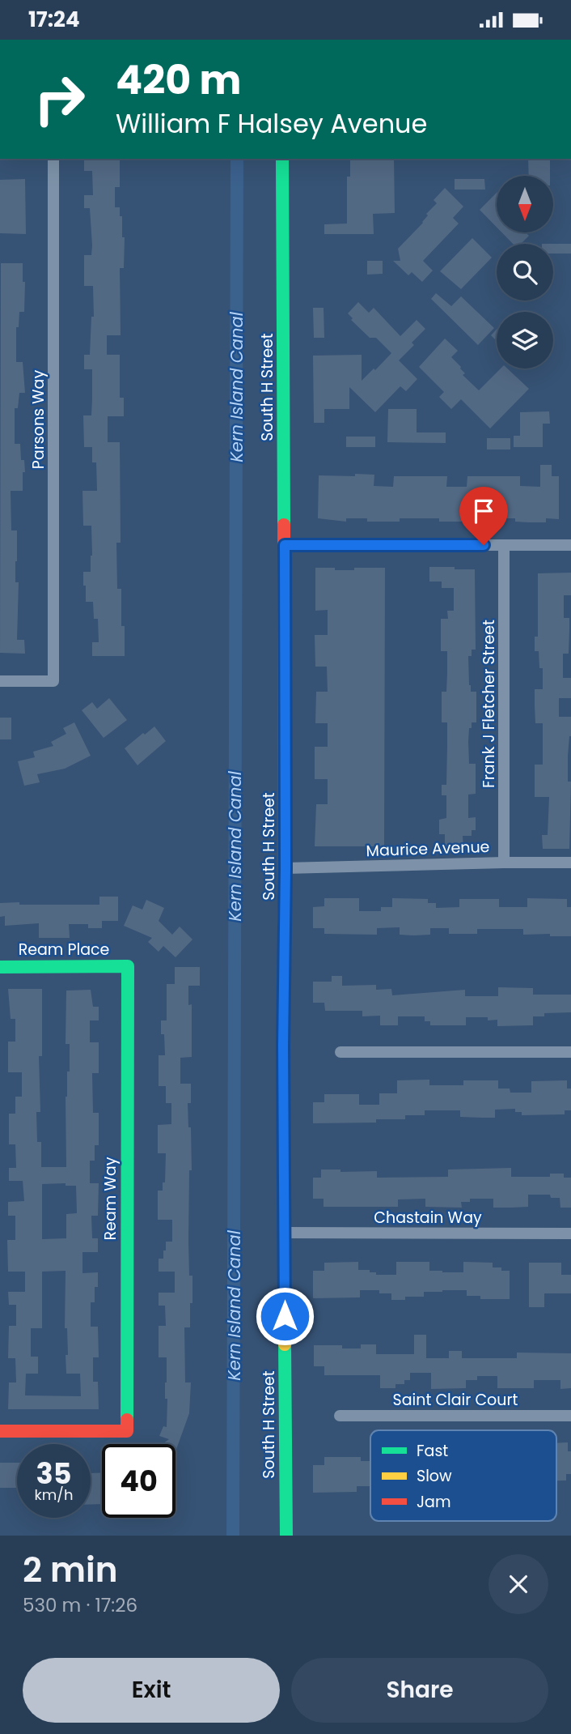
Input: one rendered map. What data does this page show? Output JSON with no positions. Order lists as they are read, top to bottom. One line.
{"streets":{"street":["South H Street","Parsons Way","Frank J Fletcher Street","Maurice Avenue","Ream Place","Ream Way","Chastain Way","Saint Clair Court"]},"crossings":[["South H Street","Maurice Avenue"],["South H Street","Chastain Way"],["Frank J Fletcher Street","Maurice Avenue"],["Ream Place","Ream Way"]],"water":["Kern Island Canal"],"legend":["Fast","Slow","Jam"],"north":"bottom","page":{"status":"17:24","turn":["420 m","William F Halsey Avenue"],"speed":"35 km/h","limit":"40","heading":["2 min","530 m · 17:26"],"buttons":["Exit","Share"]}}
